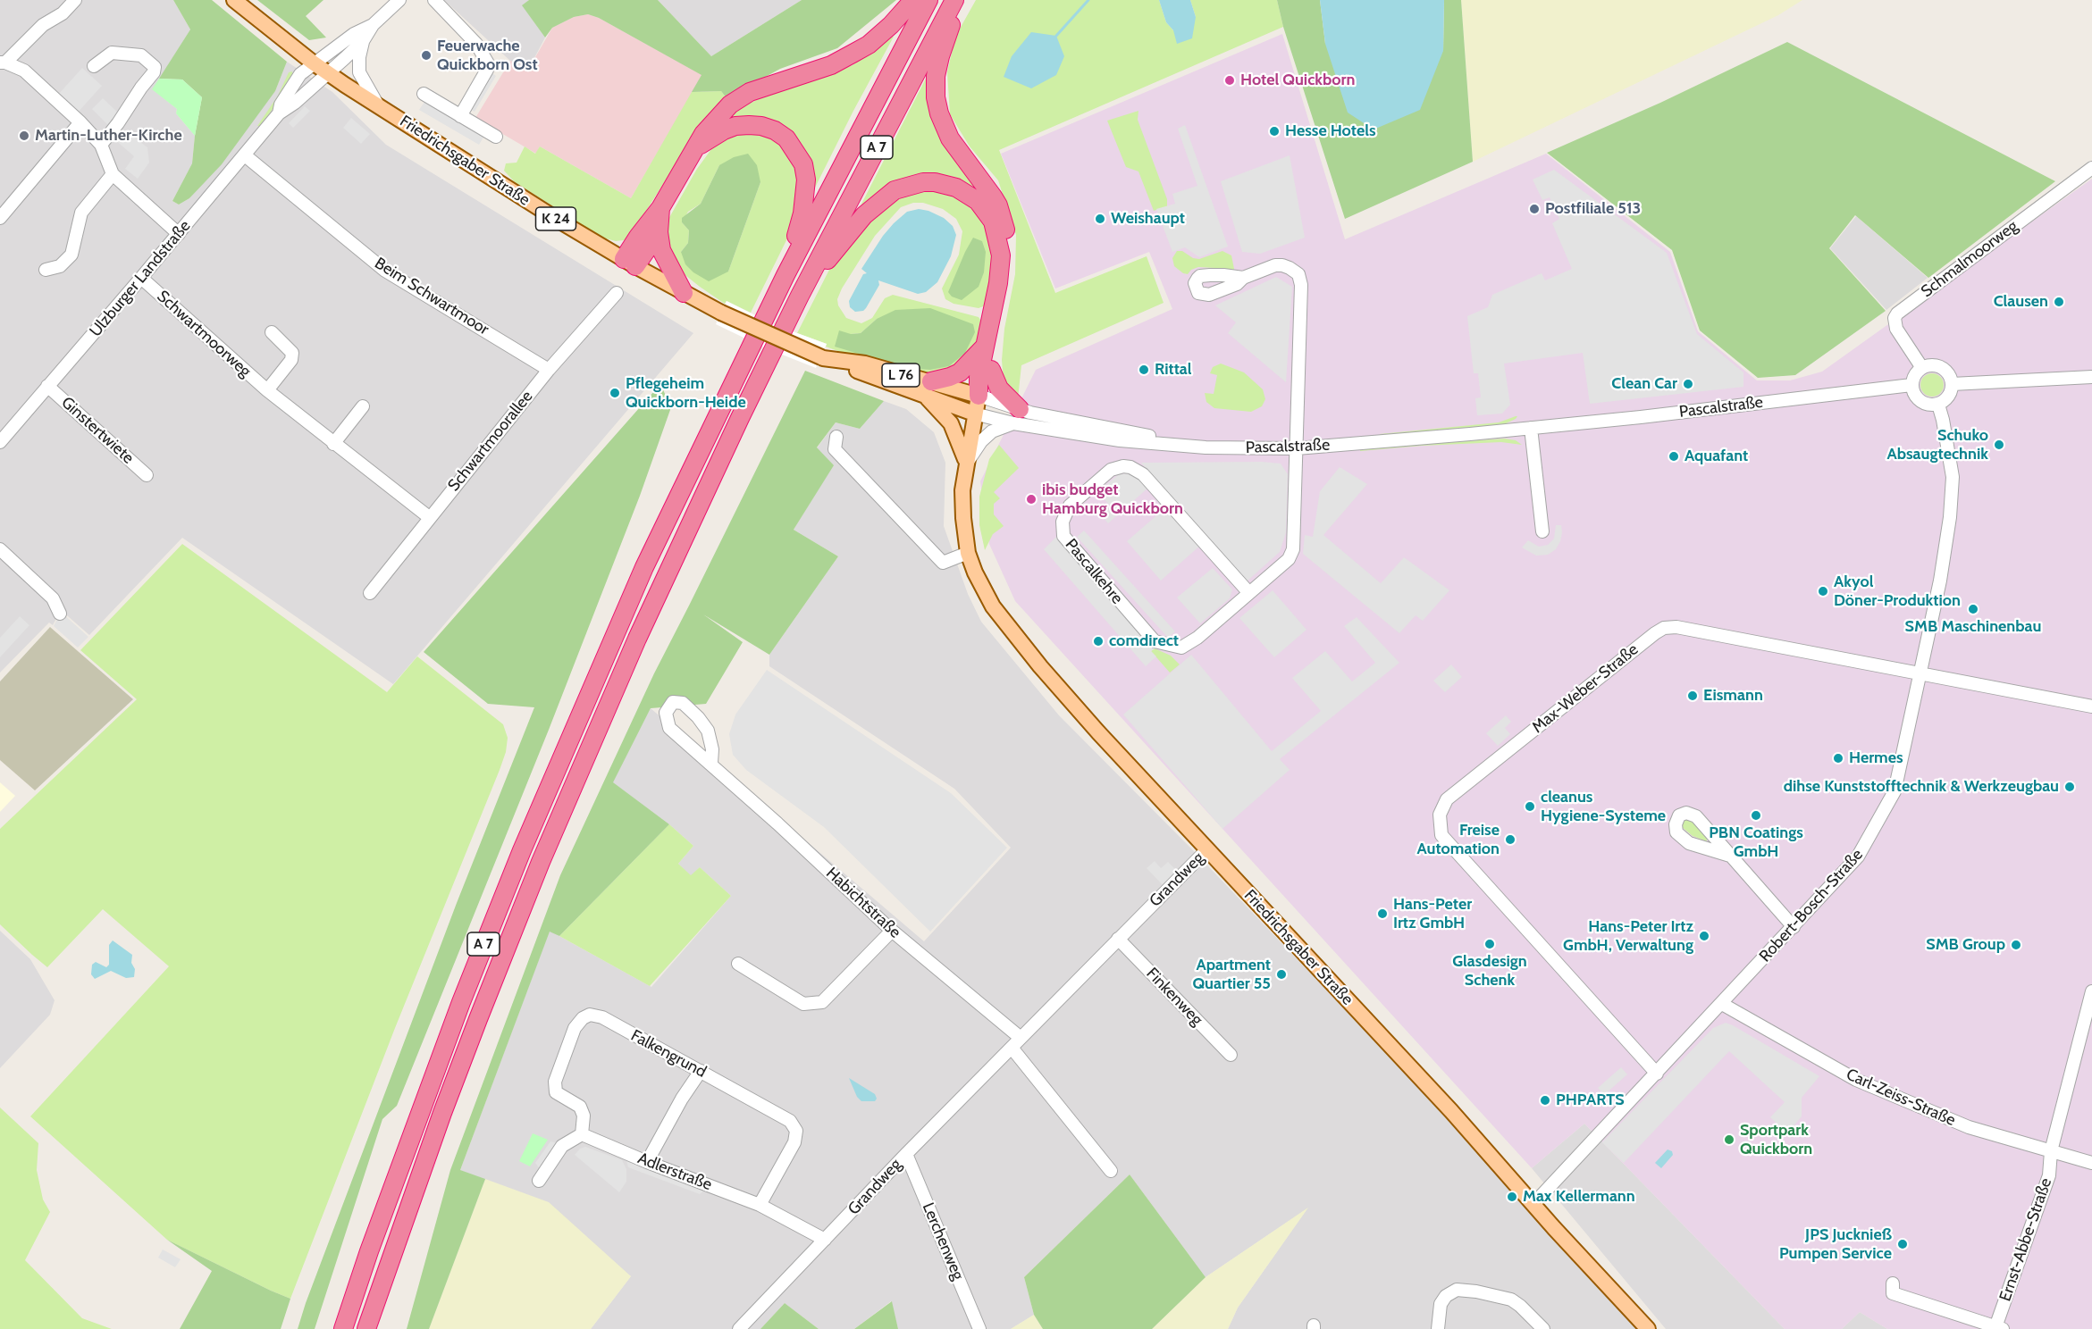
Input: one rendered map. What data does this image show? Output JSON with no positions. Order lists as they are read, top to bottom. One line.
{"streets":{"highway":["A 7"],"main road":["Friedrichsgaber Straße","K 24","L 76"],"street":["Schmalmoorweg","Ulzburger Landstraße","Beim Schwartmoor","Schwartmoorweg","Pascalstraße","Ginstertwiete","Schwartmoorallee","Pascalkehre","Max-Weber-Straße","Grandweg","Habichtstraße","Robert-Bosch-Straße","Finkenweg","Falkengrund","Carl-Zeiss-Straße","Adlerstraße","Ernst-Abbe-Straße","Lerchenweg"]},"crossings":[["Friedrichsgaber Straße","Ulzburger Landstraße"],["Friedrichsgaber Straße","Pascalstraße"],["Friedrichsgaber Straße","Grandweg"],["Friedrichsgaber Straße","Robert-Bosch-Straße"],["Schmalmoorweg","Pascalstraße"],["Schmalmoorweg","Robert-Bosch-Straße"],["Ulzburger Landstraße","Beim Schwartmoor"],["Ulzburger Landstraße","Schwartmoorweg"],["Ulzburger Landstraße","Ginstertwiete"],["Beim Schwartmoor","Schwartmoorallee"],["Schwartmoorweg","Schwartmoorallee"],["Pascalstraße","Robert-Bosch-Straße"],["Max-Weber-Straße","Robert-Bosch-Straße"],["Grandweg","Habichtstraße"],["Grandweg","Finkenweg"],["Grandweg","Adlerstraße"],["Grandweg","Lerchenweg"],["Robert-Bosch-Straße","Carl-Zeiss-Straße"],["Falkengrund","Adlerstraße"],["Carl-Zeiss-Straße","Ernst-Abbe-Straße"]],"places":["Feuerwache Quickborn Ost","Hotel Quickborn","Hesse Hotels","Martin-Luther-Kirche","Postfiliale 513","Weishaupt","Clausen","Rittal","Clean Car","Pflegeheim Quickborn-Heide","Schuko Absaugtechnik","Aquafant","ibis budget Hamburg Quickborn","Akyol Döner-Produktion","SMB Maschinenbau","comdirect","Eismann","Hermes","dihse Kunststofftechnik & Werkzeugbau","cleanus Hygiene-Systeme","PBN Coatings GmbH","Freise Automation","Hans-Peter Irtz GmbH","Hans-Peter Irtz GmbH, Verwaltung","Glasdesign Schenk","SMB Group","Apartment Quartier 55","PHPARTS","Sportpark Quickborn","Max Kellermann","JPS Jucknieß Pumpen Service"]}
